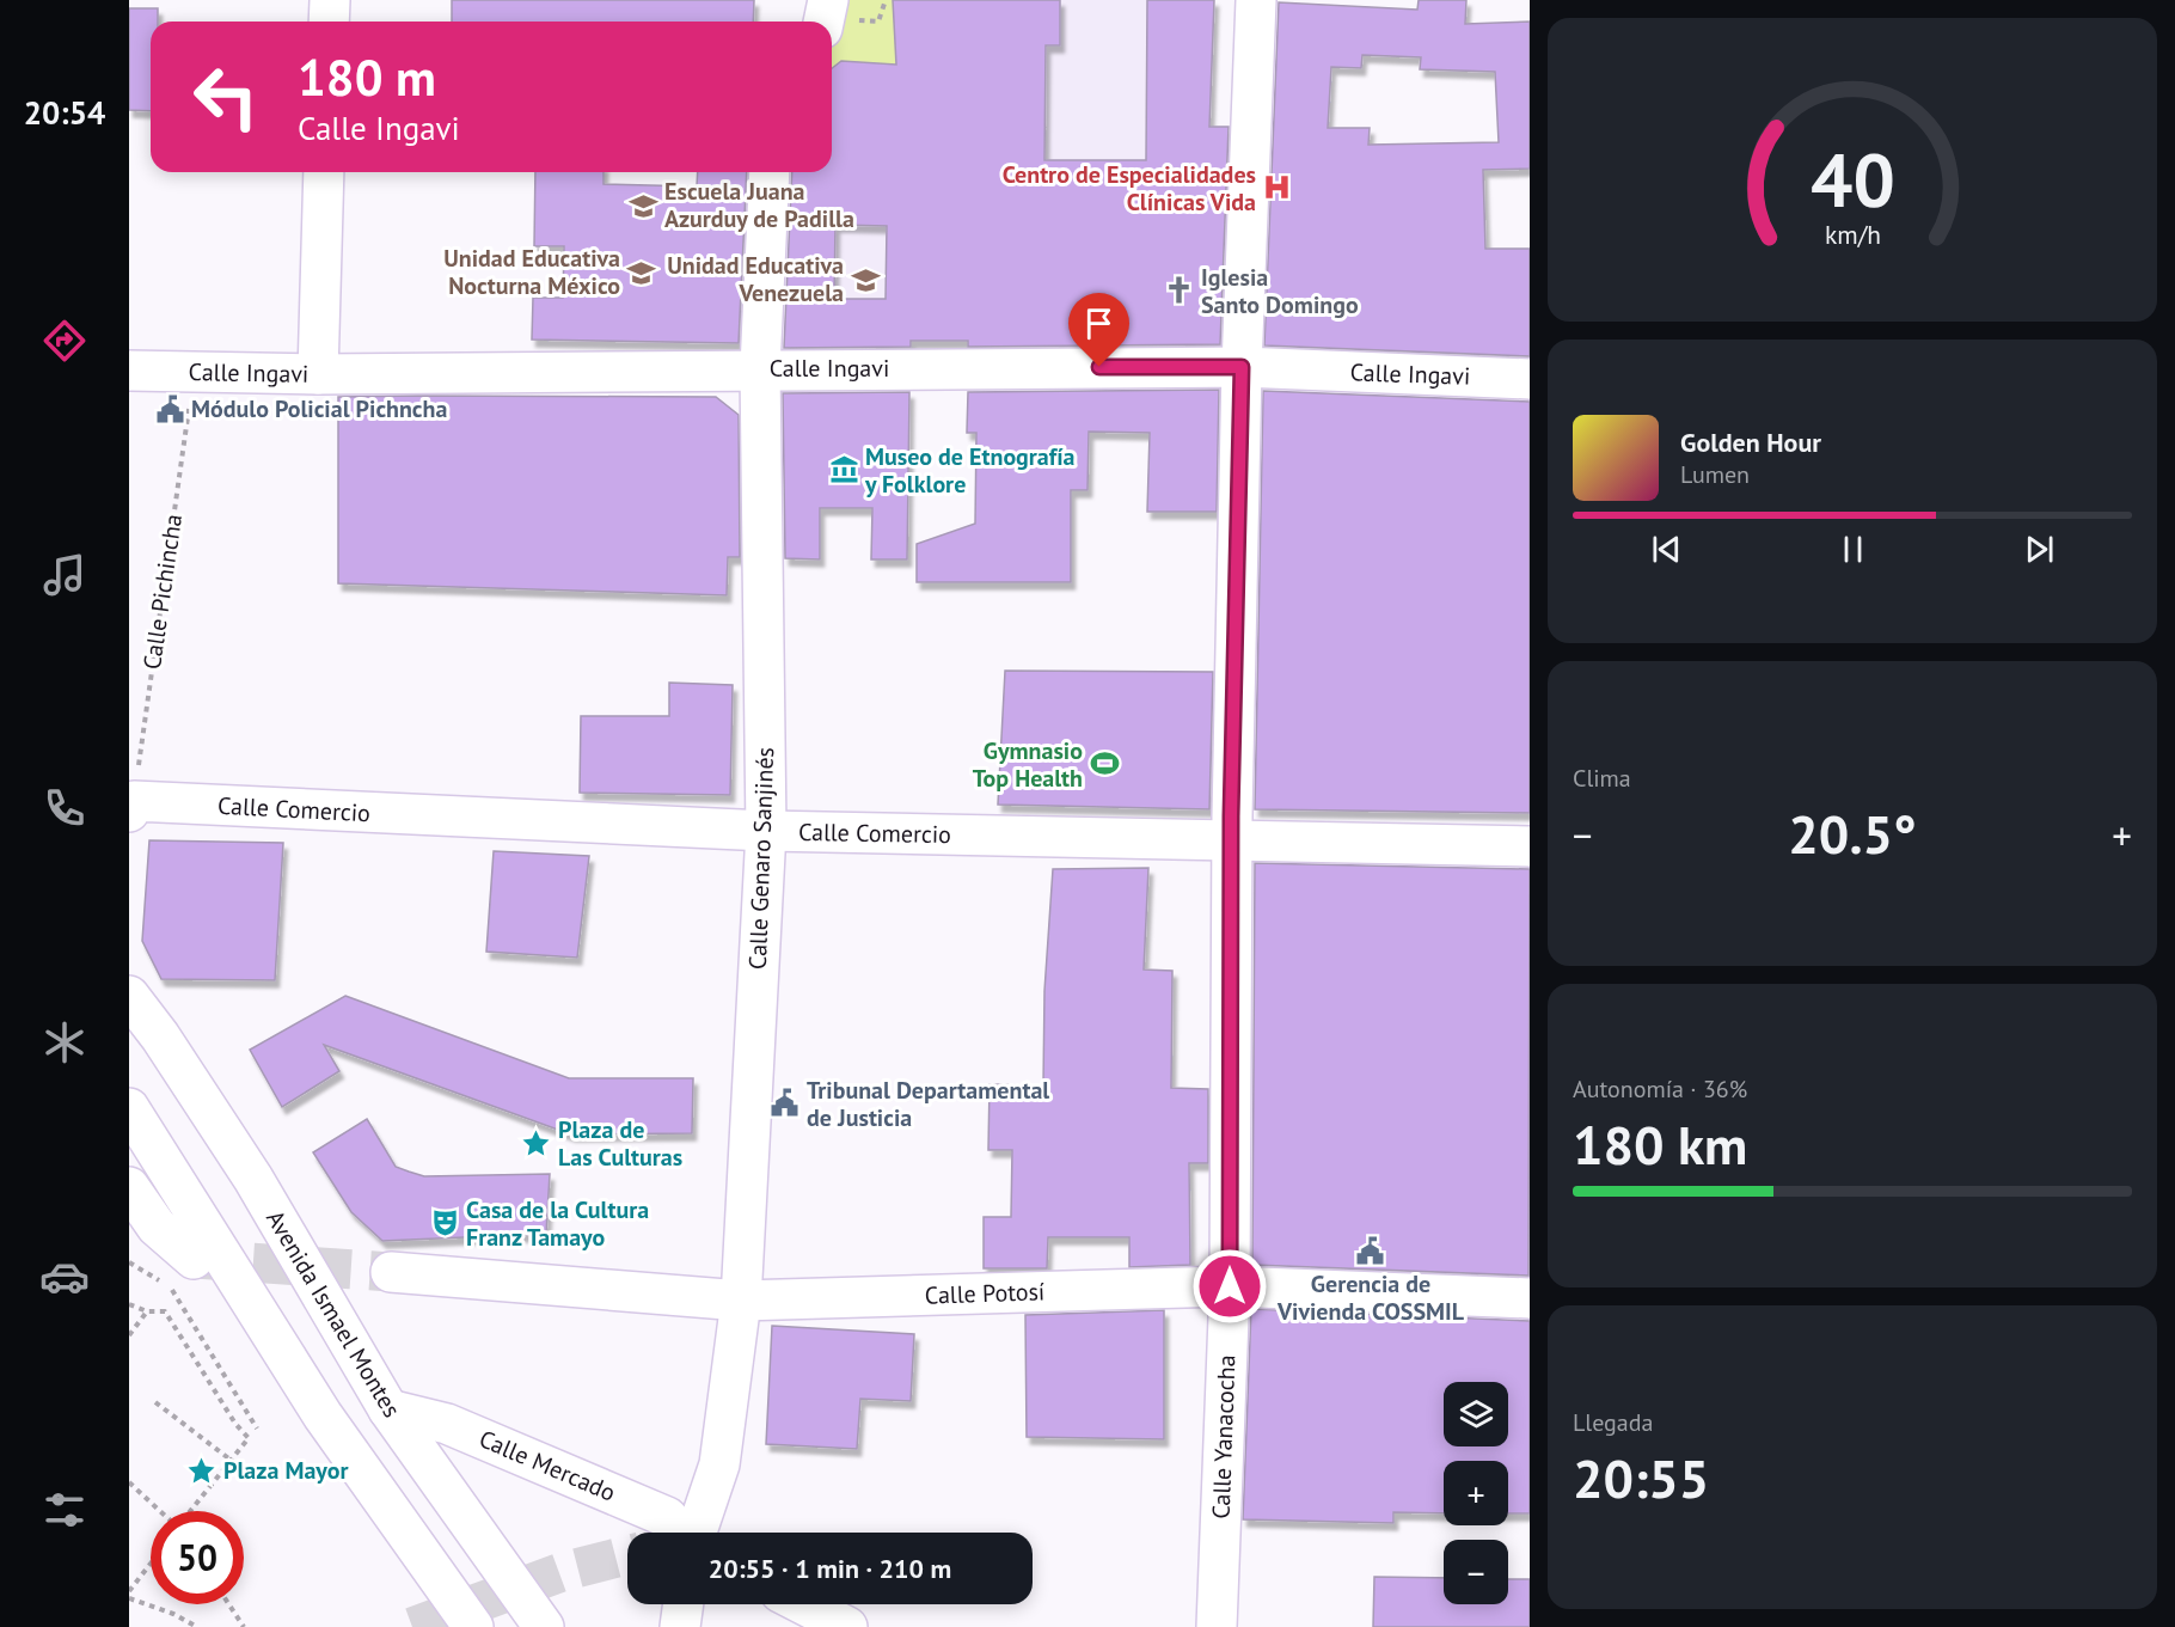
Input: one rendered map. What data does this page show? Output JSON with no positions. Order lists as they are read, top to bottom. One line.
{"streets":{"street":["Calle Ingavi","Calle Comercio","Calle Genaro Sanjinés","Calle Potosí","Avenida Ismael Montes","Calle Yanacocha","Calle Mercado"],"path":["Calle Pichincha"]},"crossings":[["Calle Ingavi","Calle Pichincha"],["Calle Ingavi","Calle Genaro Sanjinés"],["Calle Ingavi","Calle Yanacocha"],["Calle Pichincha","Calle Comercio"],["Calle Comercio","Calle Genaro Sanjinés"],["Calle Comercio","Calle Yanacocha"],["Calle Genaro Sanjinés","Calle Potosí"],["Calle Potosí","Calle Yanacocha"],["Avenida Ismael Montes","Calle Mercado"]],"places":{"hospital":["Centro de Especialidades Clínicas Vida"],"school or university":["Escuela Juana Azurduy de Padilla","Unidad Educativa Nocturna México","Unidad Educativa Venezuela"],"church":["Iglesia Santo Domingo"],"public building":["Módulo Policial Pichncha","Tribunal Departamental de Justicia","Gerencia de Vivienda COSSMIL"],"museum":["Museo de Etnografía y Folklore"],"sports":["Gymnasio Top Health"],"place":["Plaza de Las Culturas","Plaza Mayor"],"theatre":["Casa de la Cultura Franz Tamayo"]},"page":{"tabs":"20:54","turn":["180 m","Calle Ingavi"],"song":["Golden Hour","Lumen"],"tile":["Clima",["Autonomía · 36%","180 km"],["Llegada","20:55"]],"heat":["−","20.5°","+"],"map_buttons":["+","−"],"limit":"50","trip":"20:55 · 1 min · 210 m","gauge":["40","km/h"]}}
